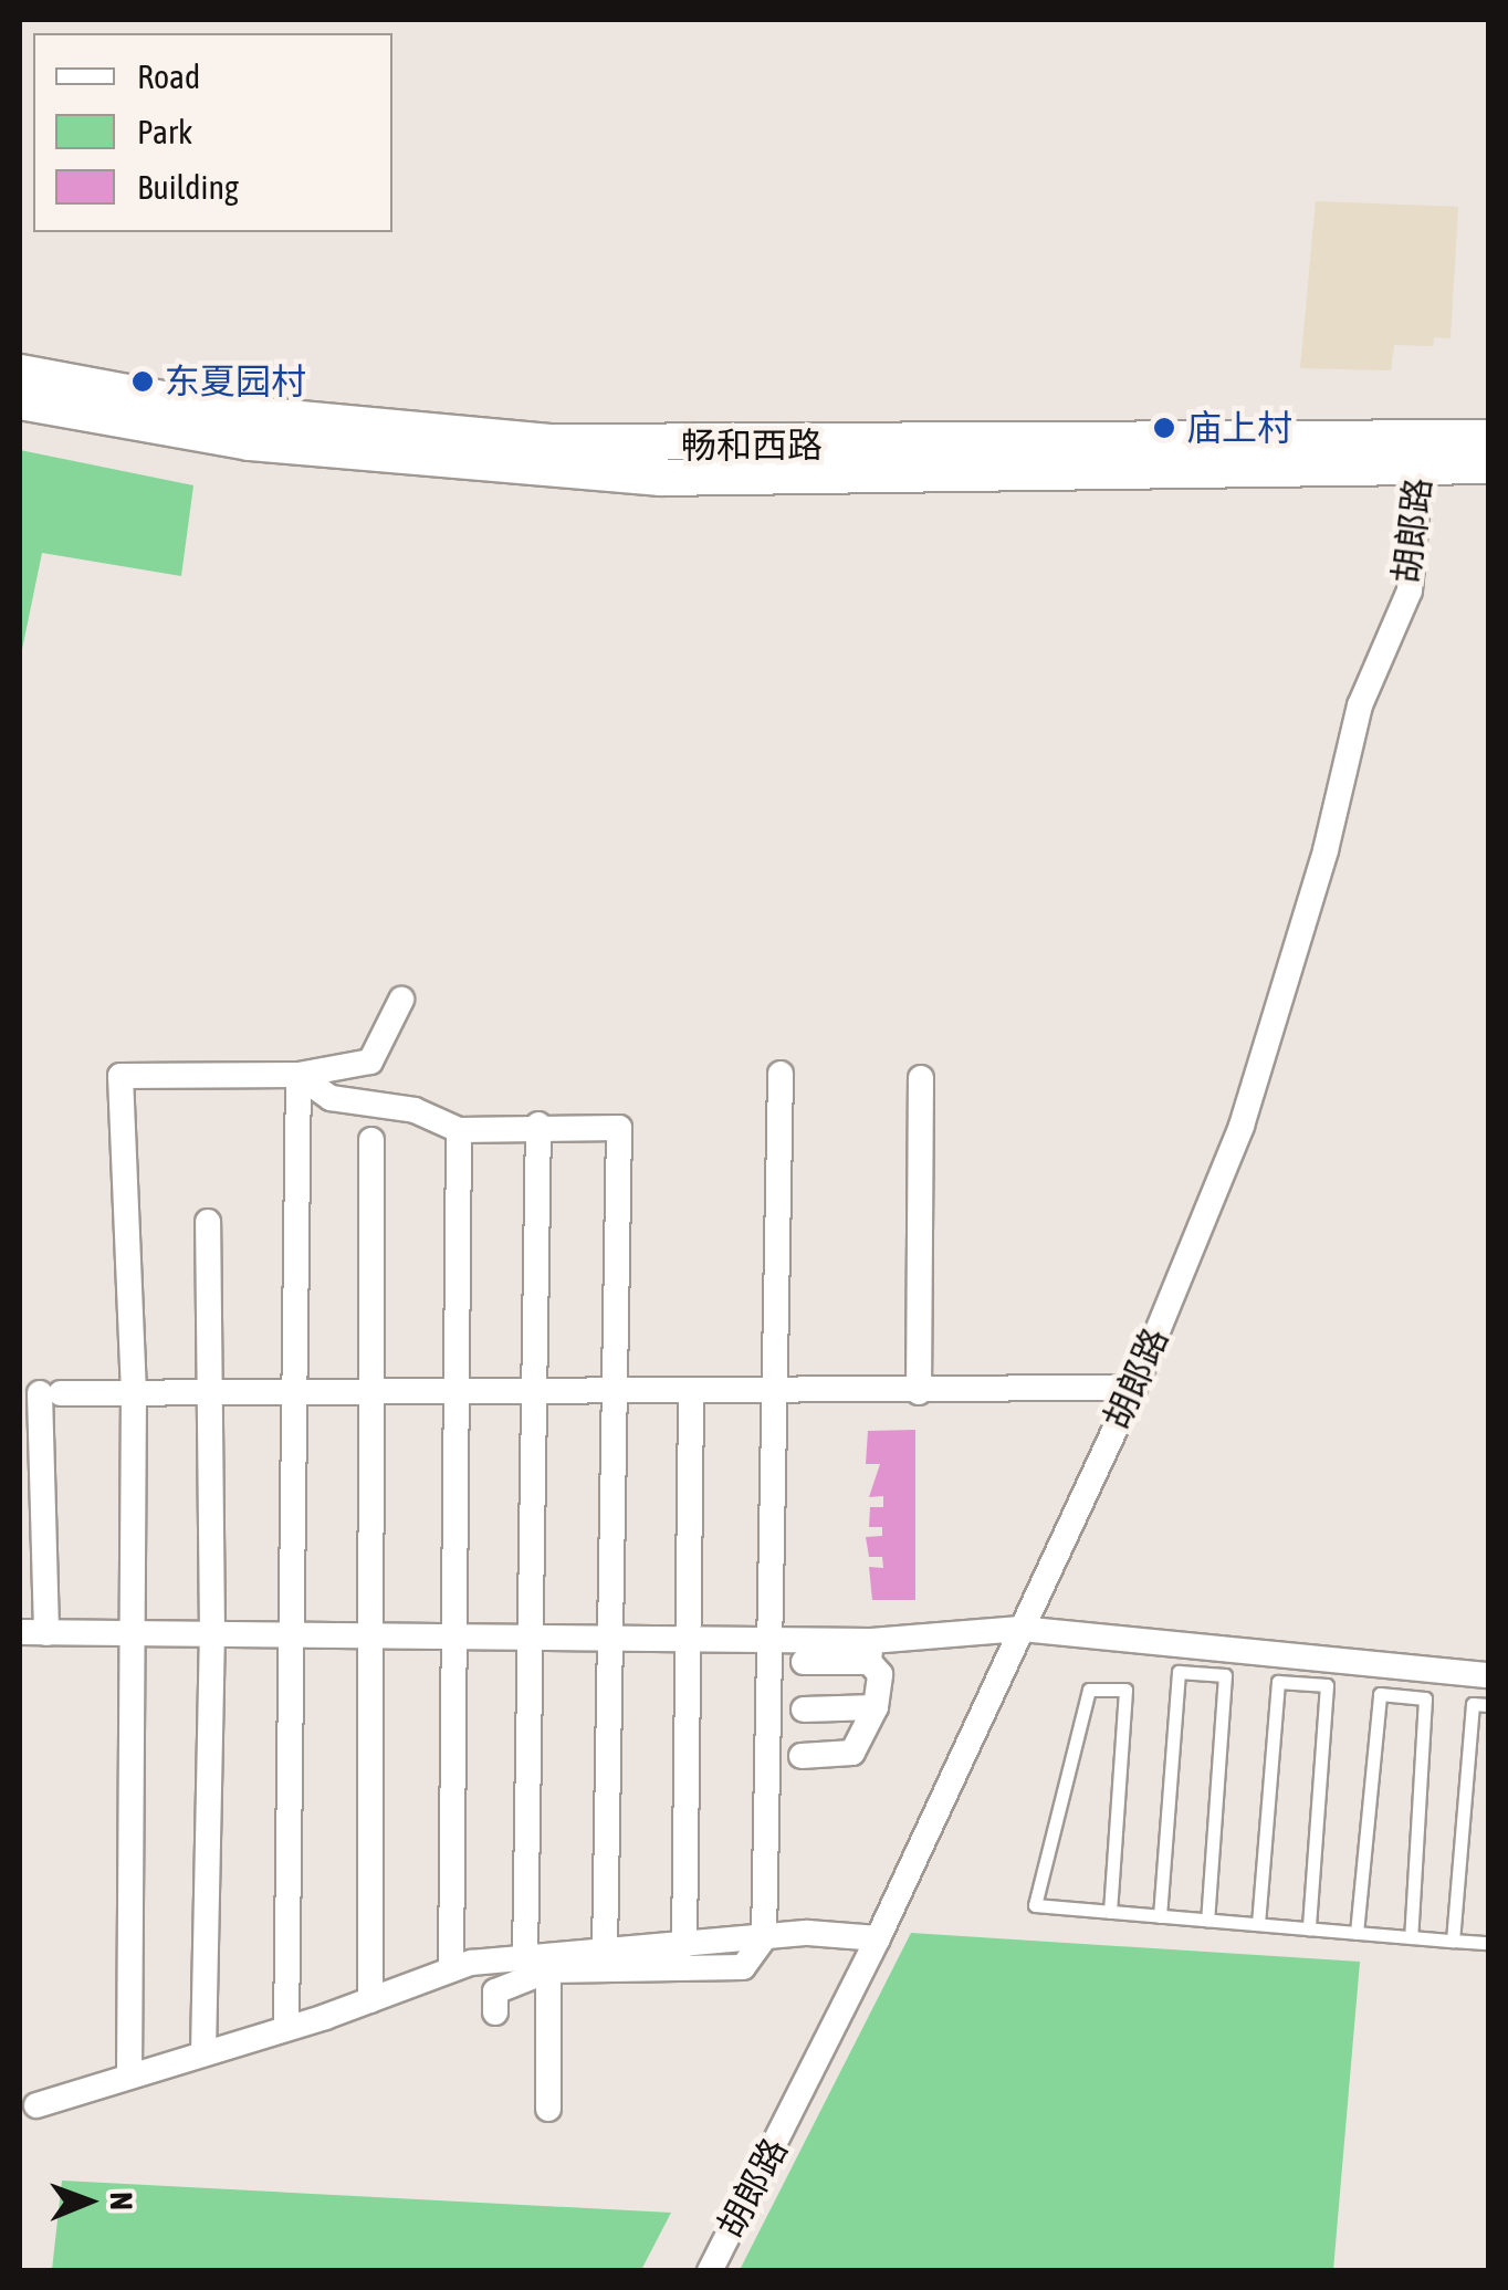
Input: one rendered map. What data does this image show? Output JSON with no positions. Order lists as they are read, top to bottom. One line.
{"streets":{"main road":["畅和西路"],"street":["胡郎路"]},"crossings":[["畅和西路","胡郎路"]],"places":["东夏园村","庙上村"],"legend":["Road","Park","Building"],"north":"right"}
